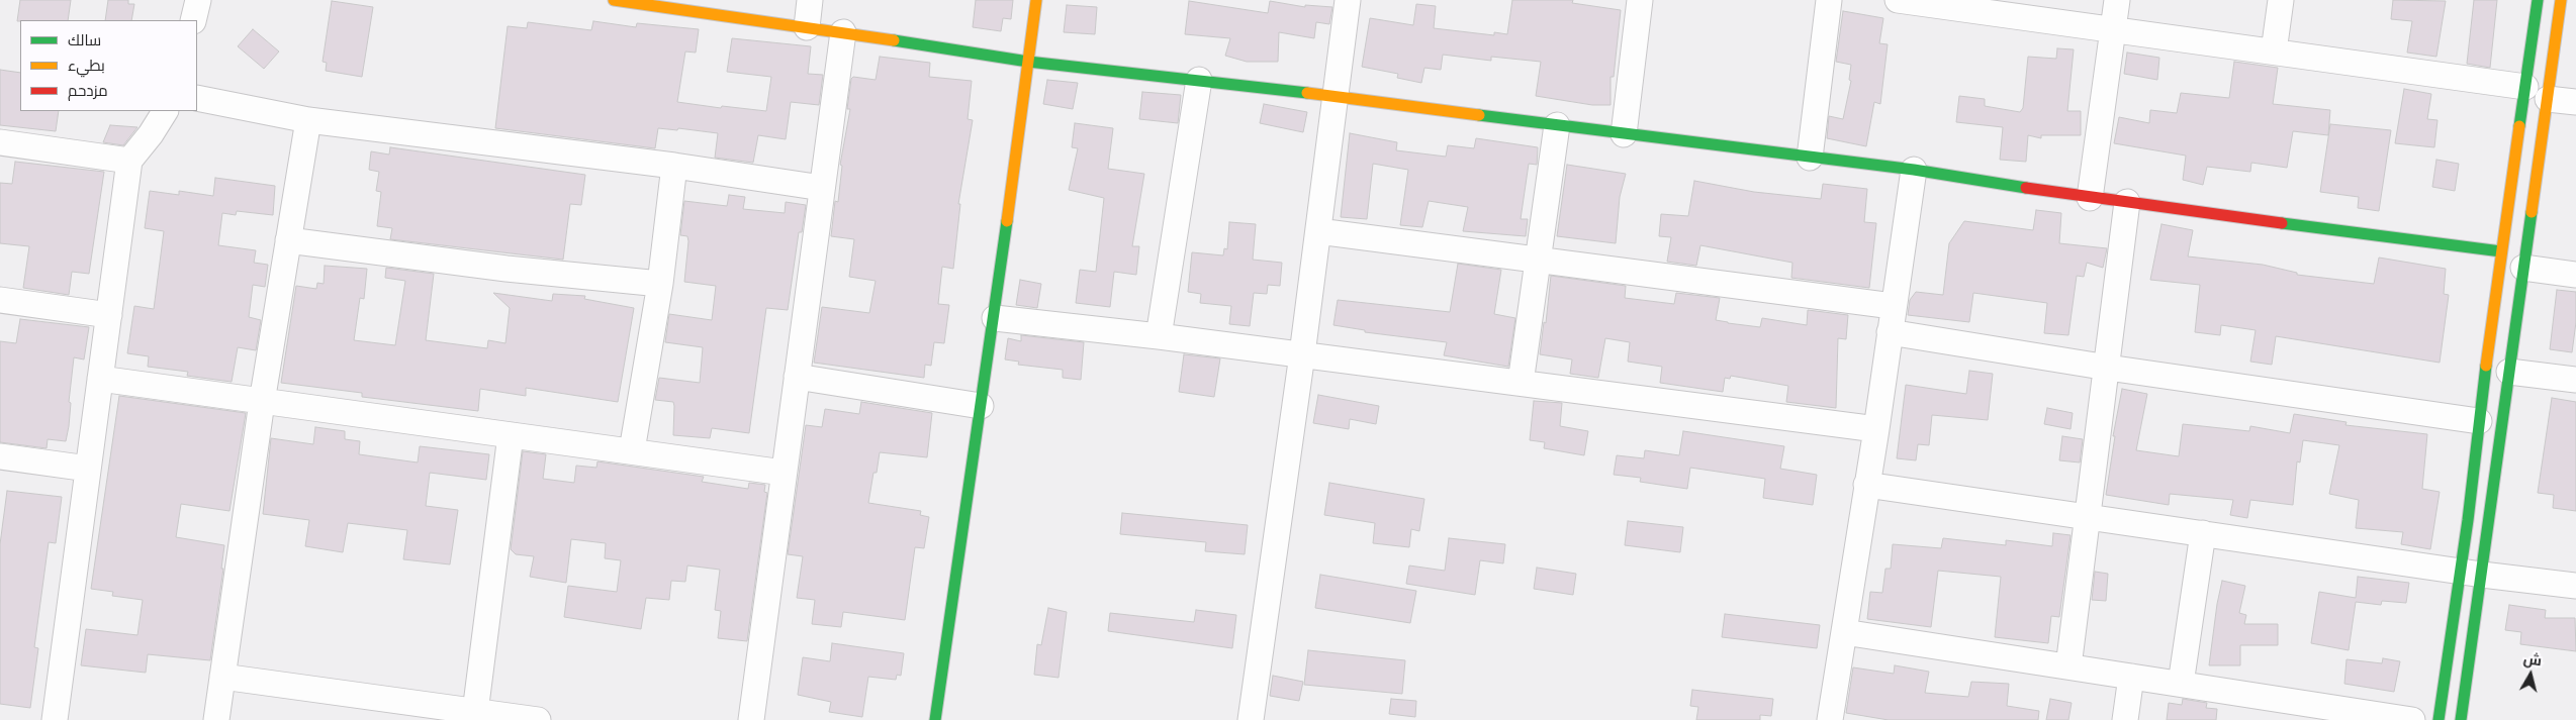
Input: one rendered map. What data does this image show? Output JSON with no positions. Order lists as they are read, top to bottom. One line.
{"legend":["سالك","بطيء","مزدحم"],"north":"top"}
